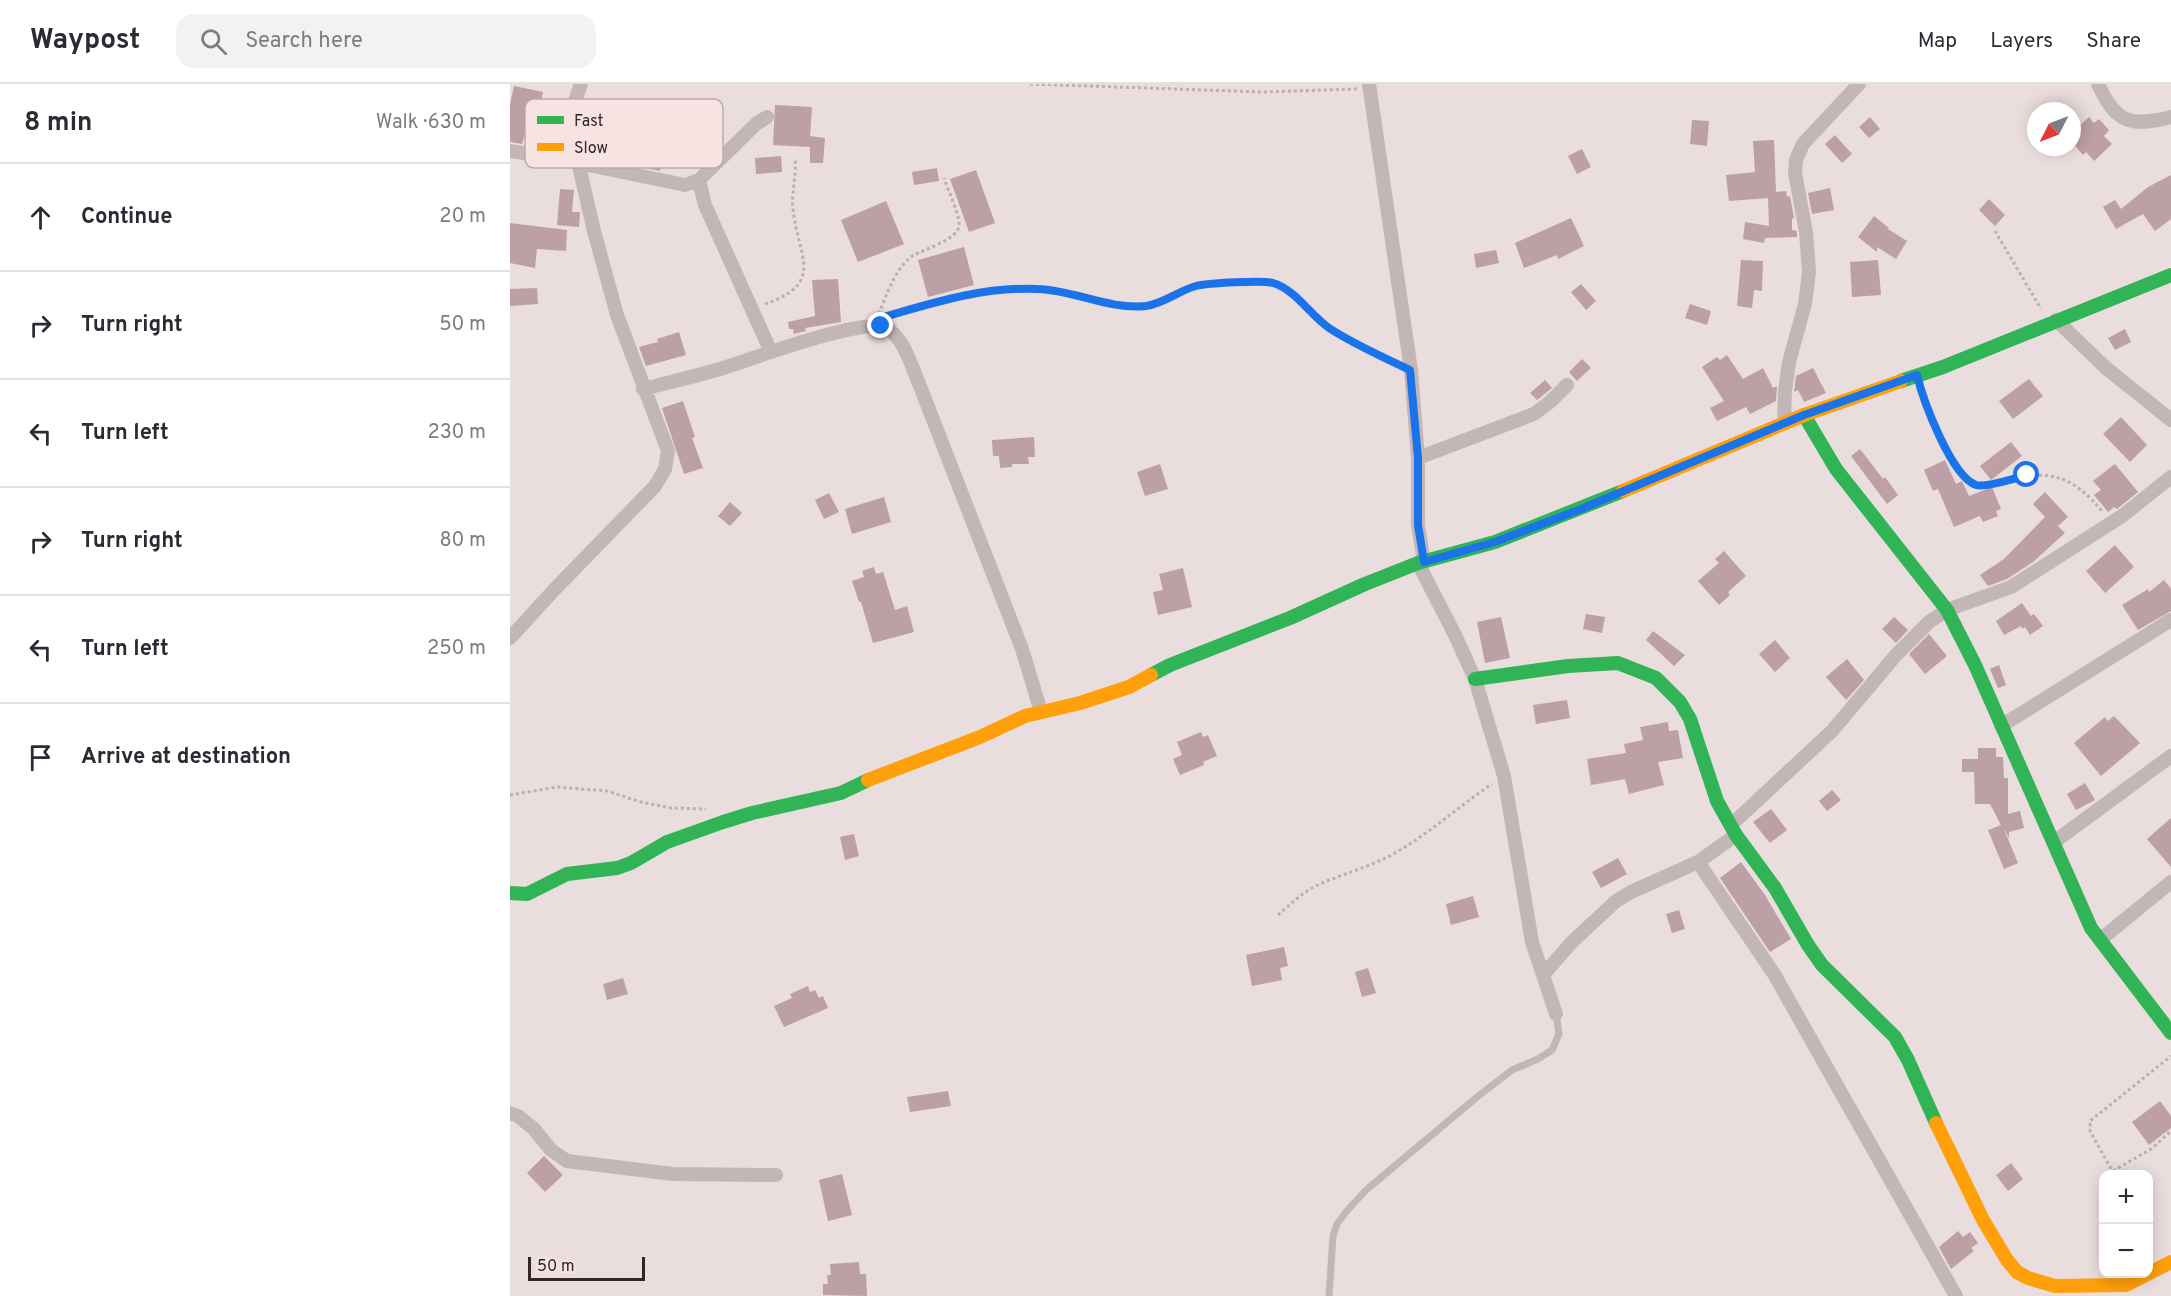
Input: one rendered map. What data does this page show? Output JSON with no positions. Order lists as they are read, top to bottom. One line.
{"legend":["Fast","Slow"],"scale_bar":"50 m","north":"bottom left","page":{"header":"Waypost","search":"Search here","nav":["Map","Layers","Share"],"heading":["8 min","Walk · 630 m"],"list":[["Continue","20 m"],["Turn right","50 m"],["Turn left","230 m"],["Turn right","80 m"],["Turn left","250 m"],"Arrive at destination"],"map_buttons":["+","−"],"scale":"50 m"}}
